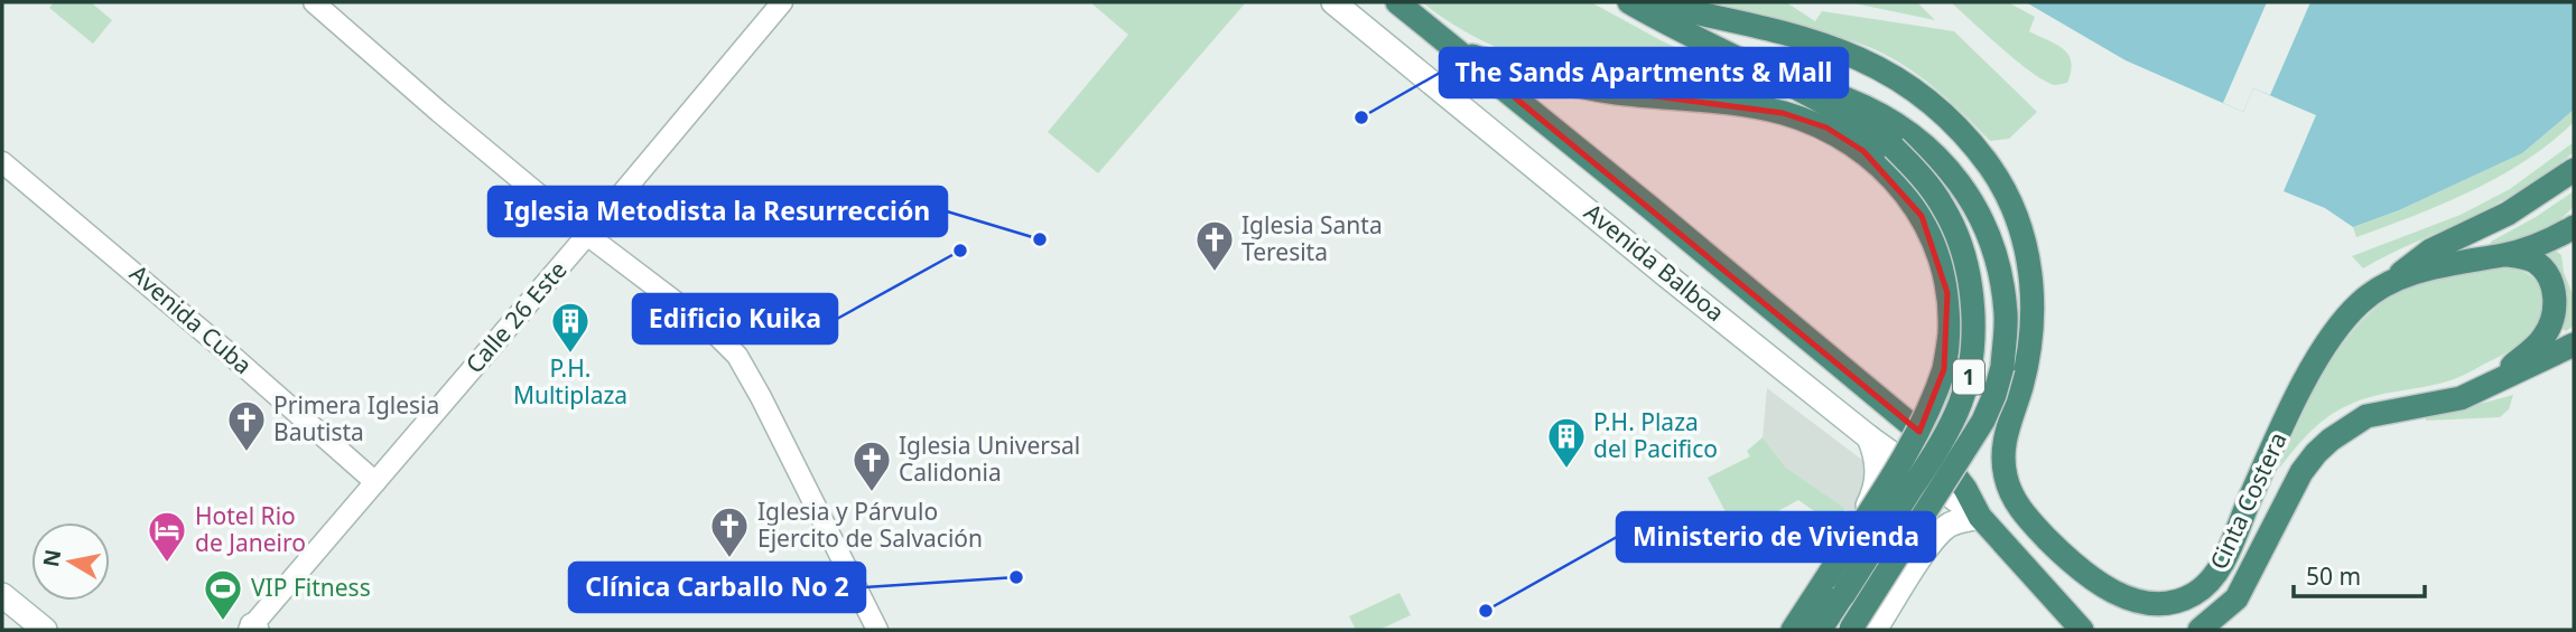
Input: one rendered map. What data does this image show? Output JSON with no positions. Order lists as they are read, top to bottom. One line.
{"streets":{"highway":["Avenida Balboa","1","Cinta Costera"],"street":["Calle 26 Este","Avenida Cuba"]},"crossings":[["Avenida Balboa","1"],["Calle 26 Este","Avenida Cuba"]],"places":{"other":["The Sands Apartments & Mall","Iglesia Metodista la Resurrección","Edificio Kuika","Clínica Carballo No 2","Ministerio de Vivienda"],"church":["Iglesia Santa Teresita","Primera Iglesia Bautista","Iglesia Universal Calidonia","Iglesia y Párvulo Ejercito de Salvación"],"building":["P.H. Multiplaza","P.H. Plaza del Pacifico"],"hotel":["Hotel Rio de Janeiro"],"sports":["VIP Fitness"]},"scale_bar":"50 m","north":"left"}
